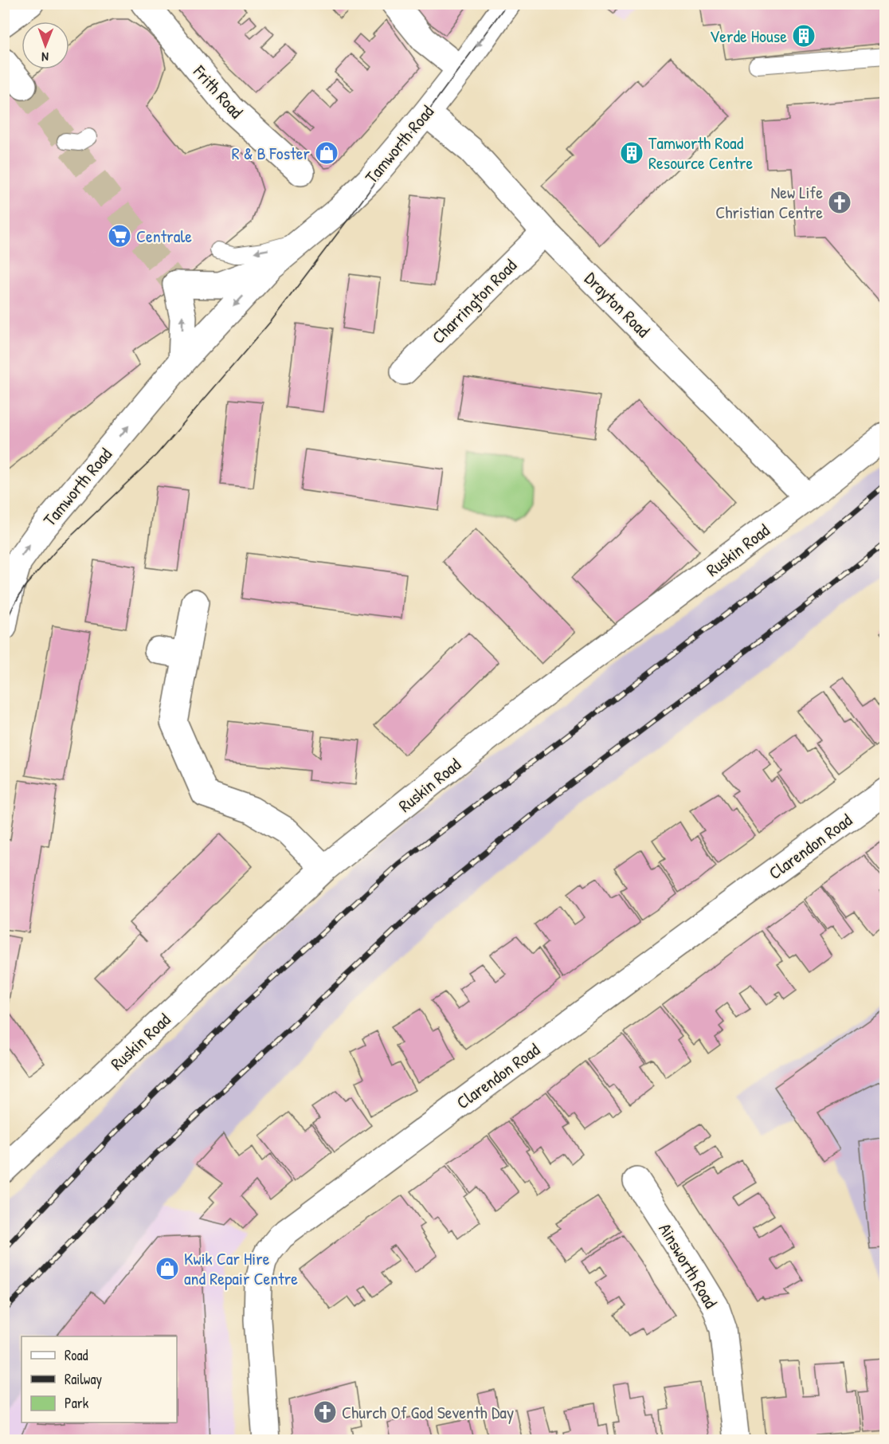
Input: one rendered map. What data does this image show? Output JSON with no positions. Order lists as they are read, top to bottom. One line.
{"streets":{"street":["Frith Road","Tamworth Road","Charrington Road","Drayton Road","Ruskin Road","Clarendon Road","Ainsworth Road"]},"crossings":[["Tamworth Road","Drayton Road"],["Charrington Road","Drayton Road"],["Drayton Road","Ruskin Road"]],"places":{"building":["Verde House","Tamworth Road Resource Centre"],"shop":["R & B Foster","Kwik Car Hire and Repair Centre"],"church":["New Life Christian Centre","Church Of God Seventh Day"],"supermarket":["Centrale"]},"legend":["Road","Railway","Park"],"north":"bottom"}
